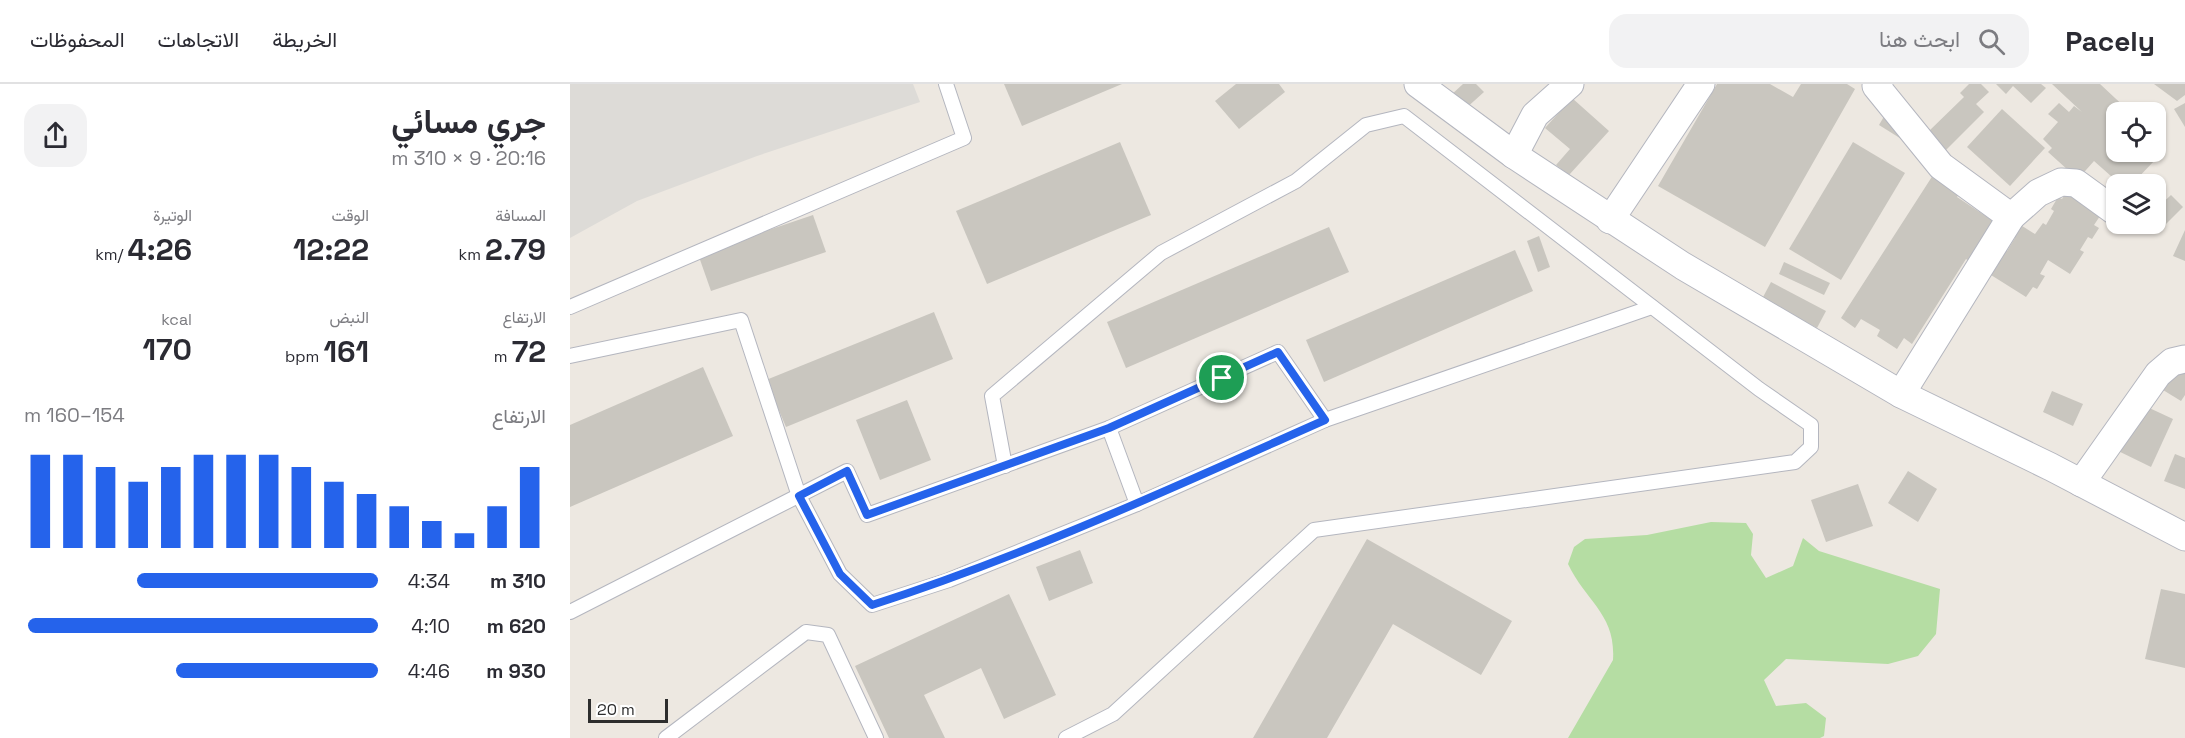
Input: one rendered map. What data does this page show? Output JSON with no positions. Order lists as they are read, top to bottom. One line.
{"scale_bar":"20 m","page":{"header":"Pacely","search":"ابحث هنا","nav":["الخريطة","الاتجاهات","المحفوظات"],"heading":["جري مسائي","20:16 · 9 × 310 m"],"stats":[["المسافة","2.79 km"],["الوقت","12:22"],["الوتيرة","4:26 /km"],["الارتفاع","72 m"],["النبض","161 bpm"],["kcal","170"]],"chart":["الارتفاع","154–160 m"],"list":[{"name":"310 m","note":"4:34"},{"name":"620 m","note":"4:10"},{"name":"930 m","note":"4:46"}],"scale":"20 m"}}
